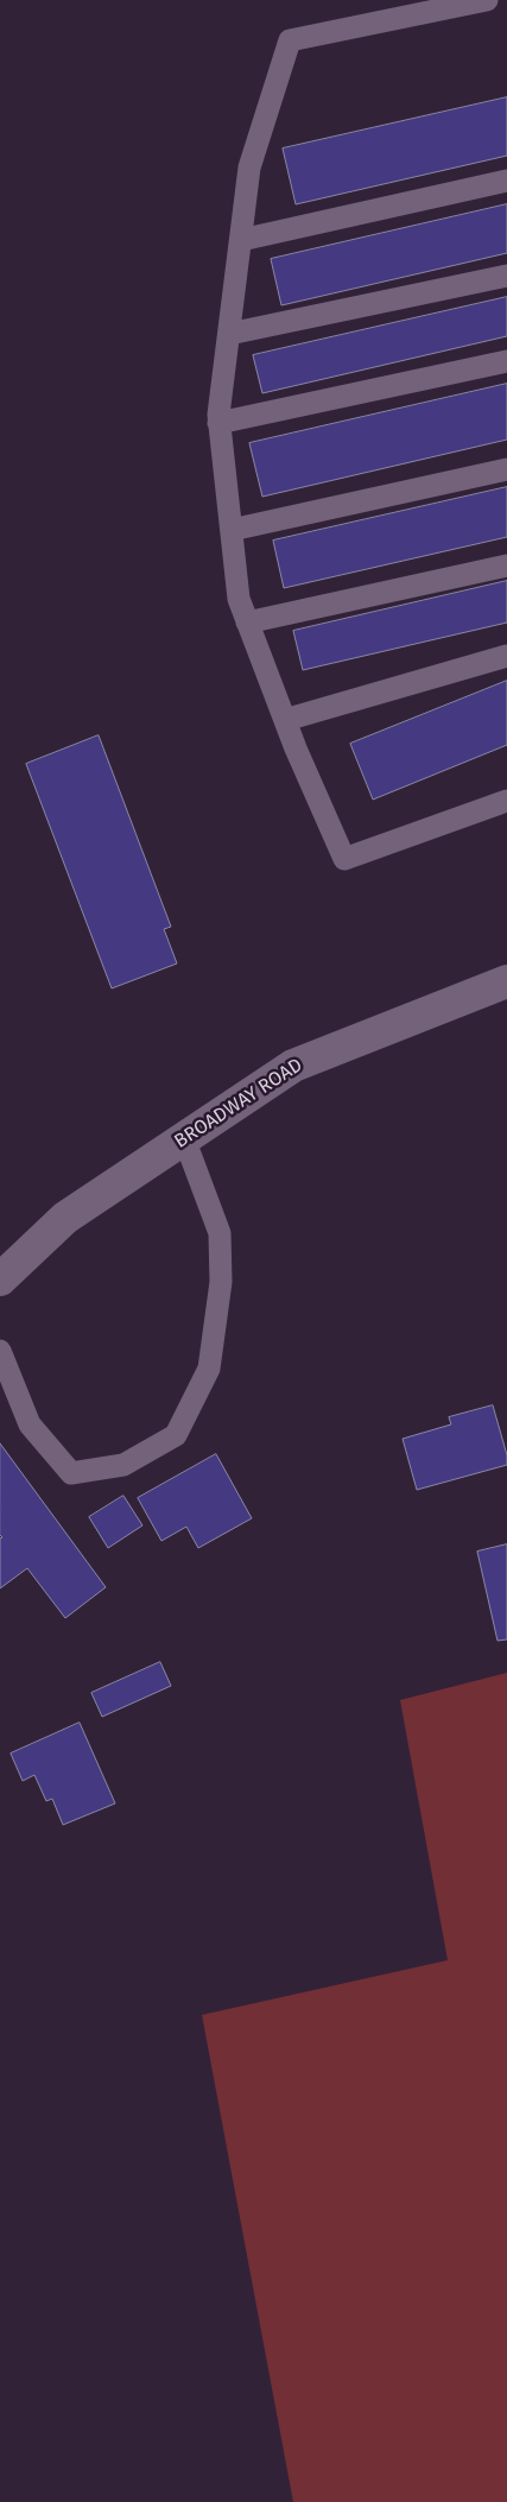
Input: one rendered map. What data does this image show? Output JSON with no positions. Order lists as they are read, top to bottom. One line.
{"streets":{"main road":["BROADWAY ROAD"]}}
